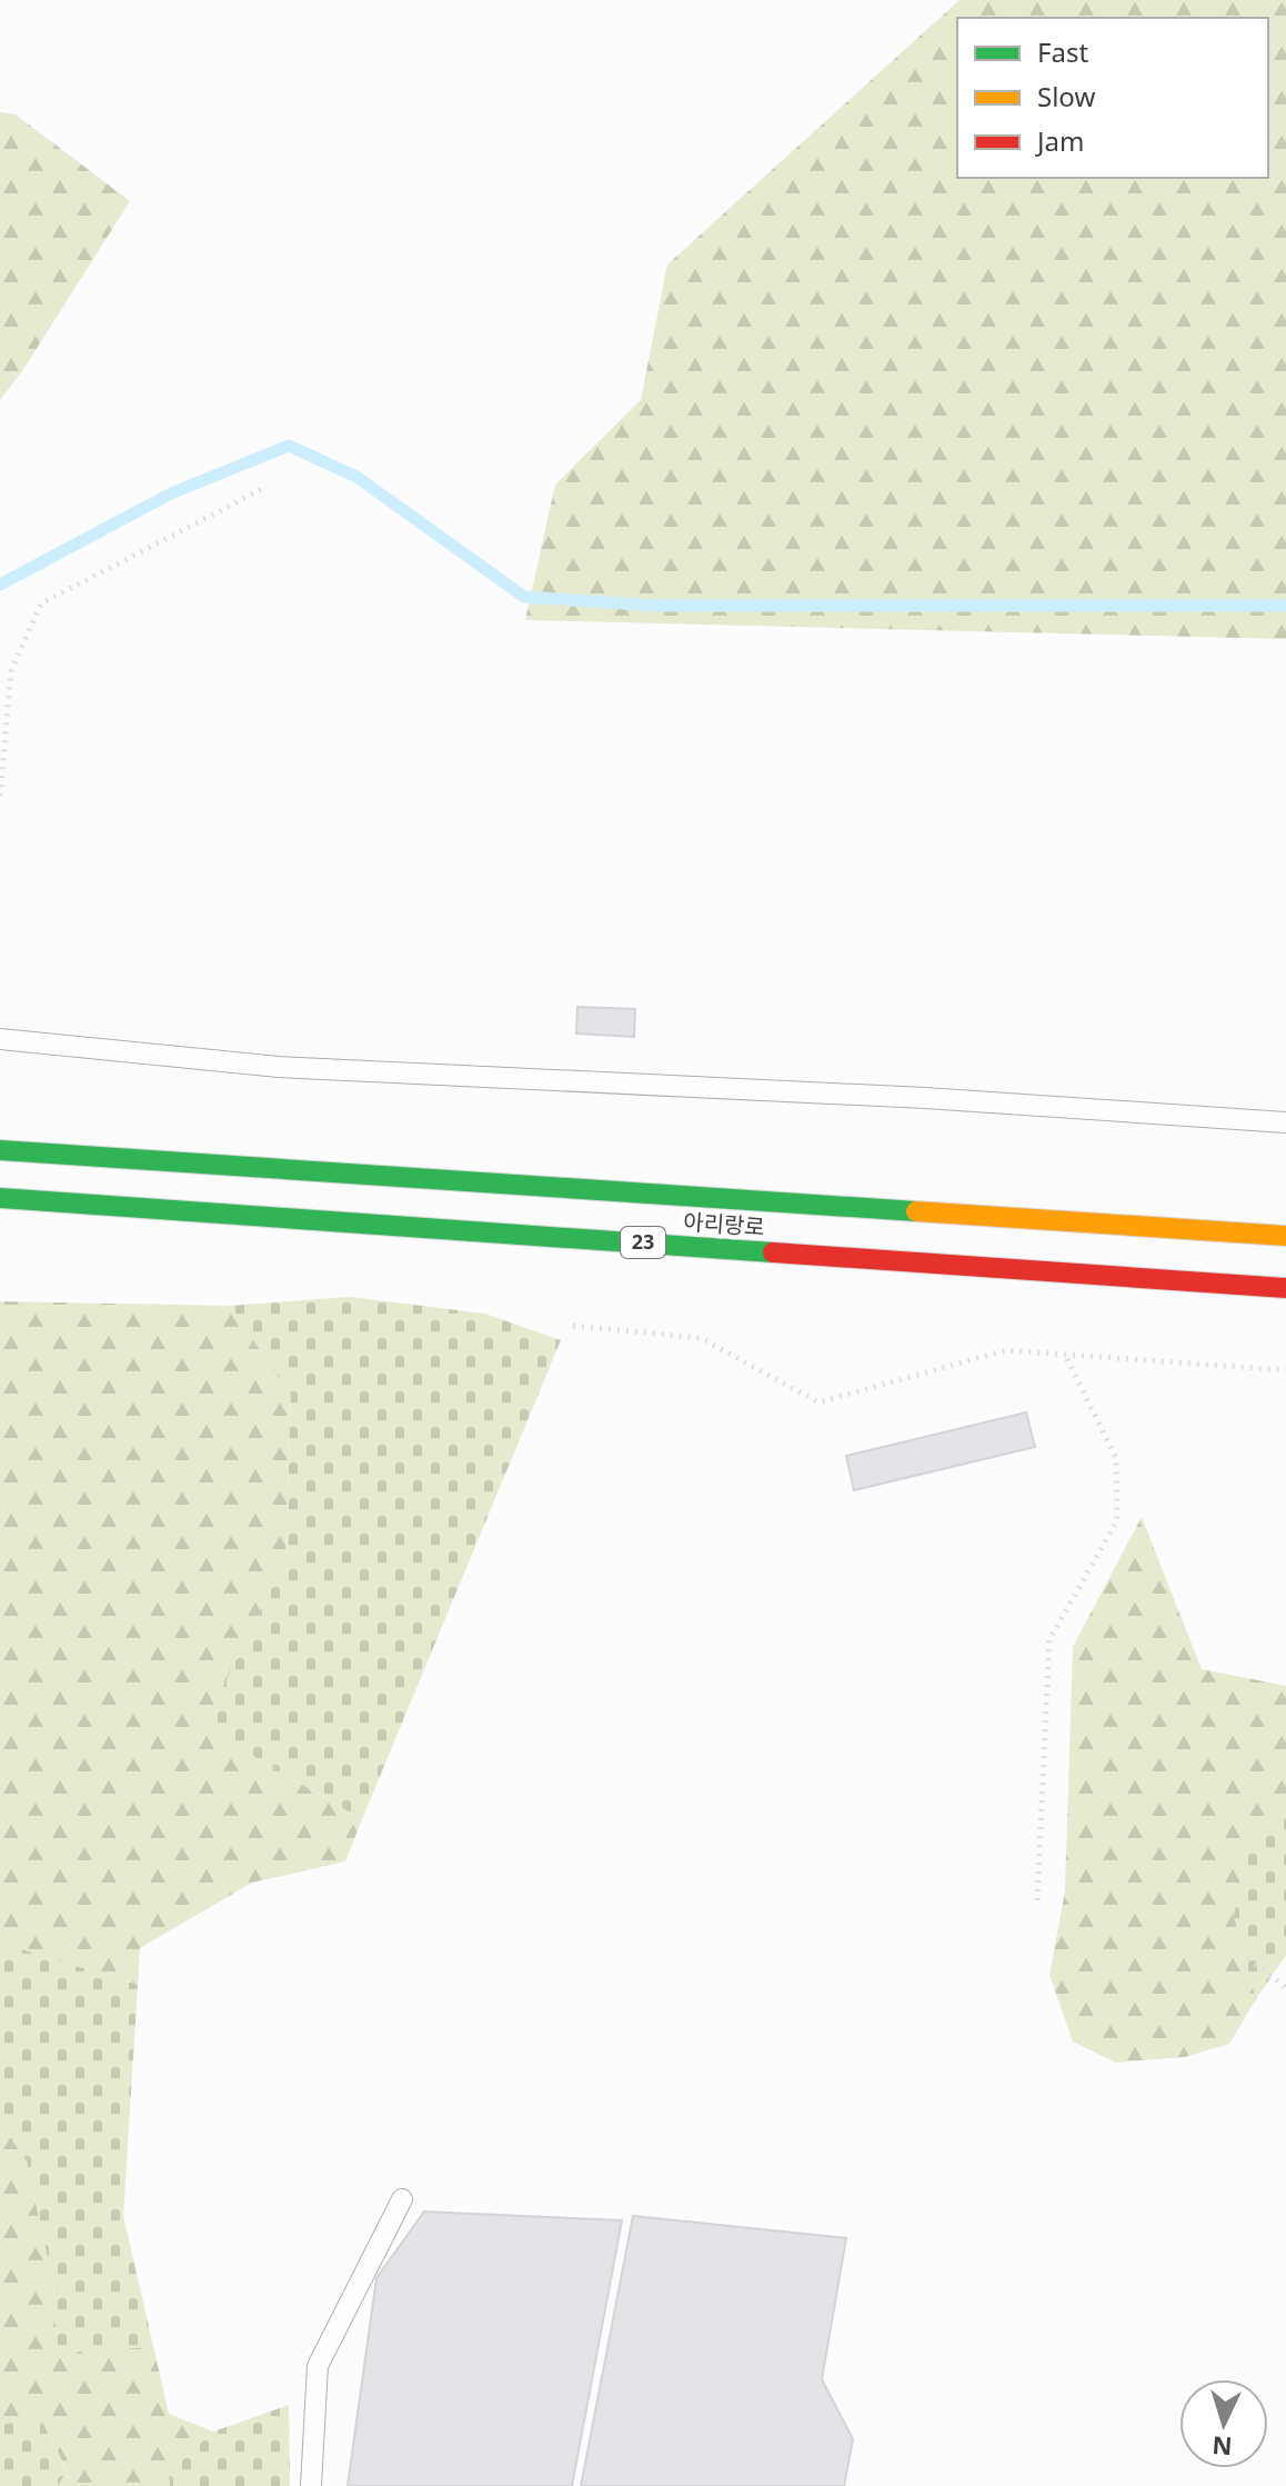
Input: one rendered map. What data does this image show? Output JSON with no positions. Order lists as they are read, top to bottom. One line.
{"streets":{"highway":["아리랑로","23"]},"legend":["Fast","Slow","Jam"],"north":"bottom"}
